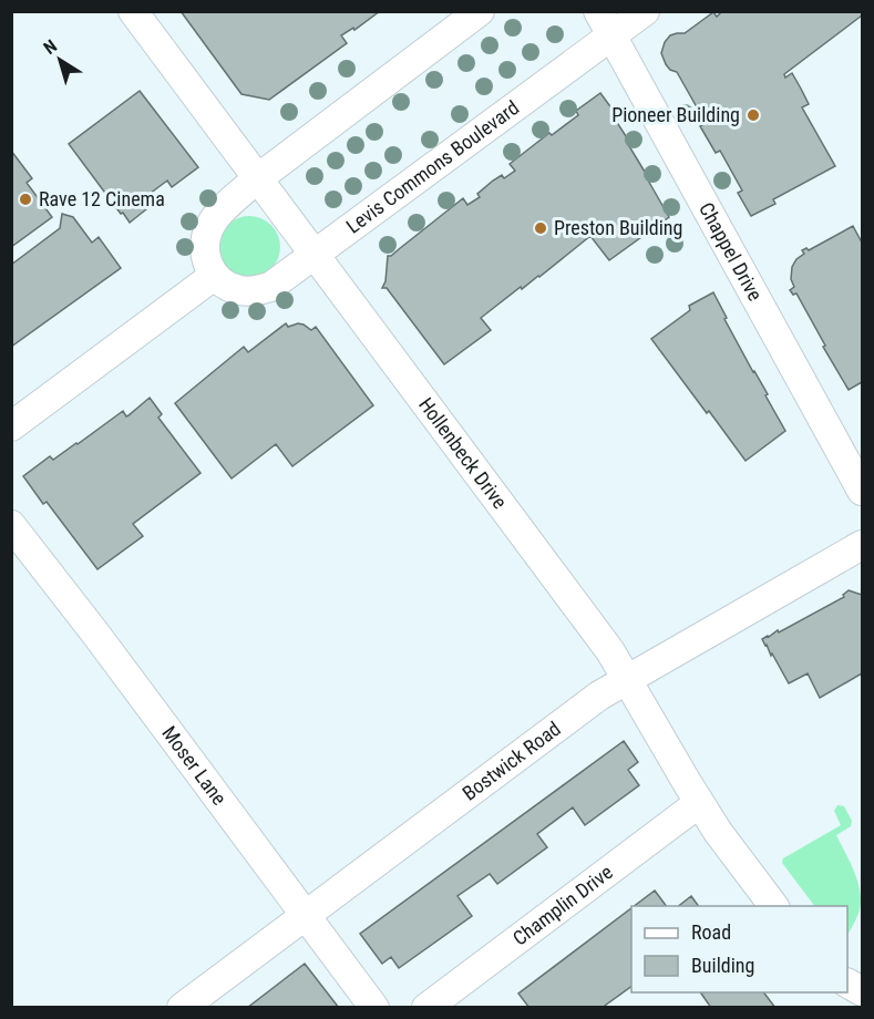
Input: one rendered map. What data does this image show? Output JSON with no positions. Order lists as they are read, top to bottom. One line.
{"streets":{"street":["Levis Commons Boulevard","Chappel Drive","Hollenbeck Drive","Bostwick Road","Moser Lane","Champlin Drive"]},"crossings":[["Levis Commons Boulevard","Chappel Drive"],["Levis Commons Boulevard","Hollenbeck Drive"],["Hollenbeck Drive","Bostwick Road"],["Hollenbeck Drive","Champlin Drive"],["Bostwick Road","Moser Lane"]],"places":["Pioneer Building","Rave 12 Cinema","Preston Building"],"legend":["Road","Building"],"north":"top left"}
